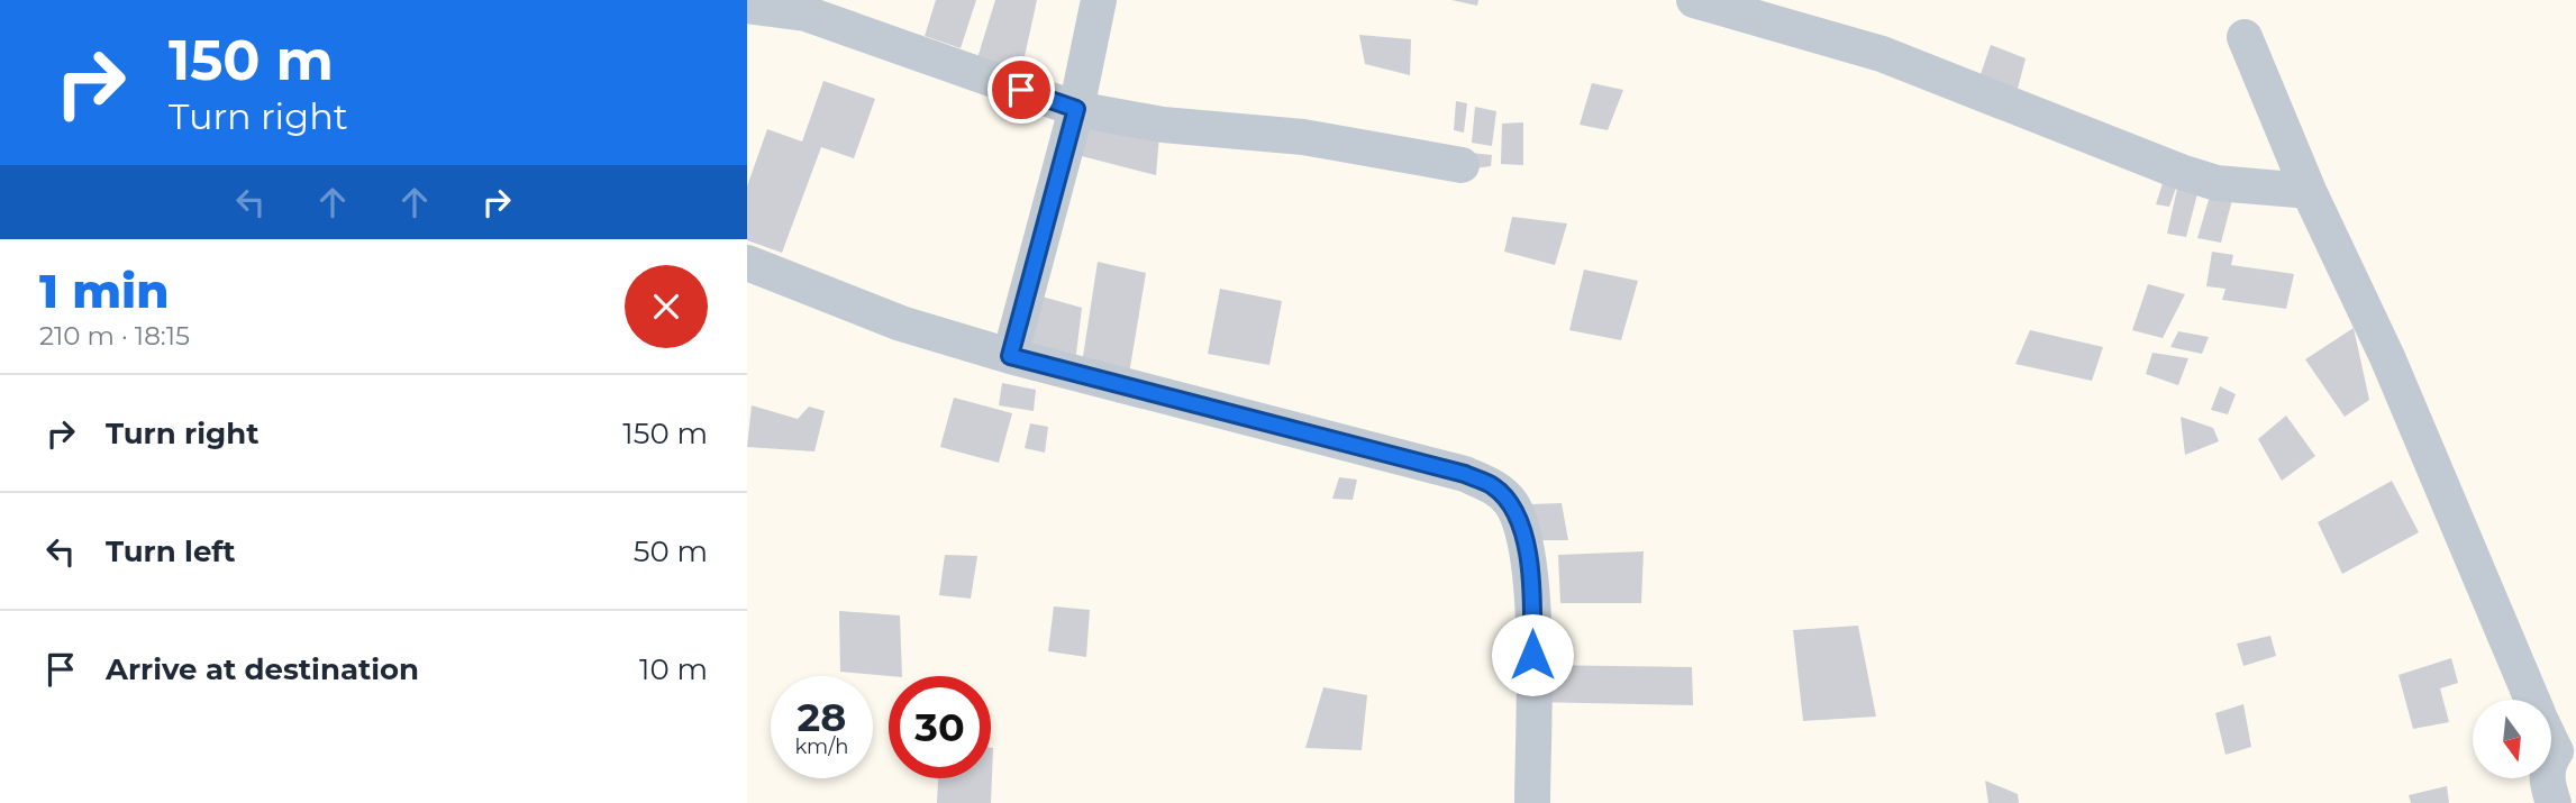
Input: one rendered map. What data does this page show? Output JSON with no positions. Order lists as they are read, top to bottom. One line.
{"north":"bottom","page":{"turn":["150 m","Turn right"],"heading":["1 min","210 m · 18:15"],"list":[{"name":"Turn right","value":"150 m"},{"name":"Turn left","value":"50 m"},{"name":"Arrive at destination","value":"10 m"}],"speed":"28 km/h","limit":"30"}}
